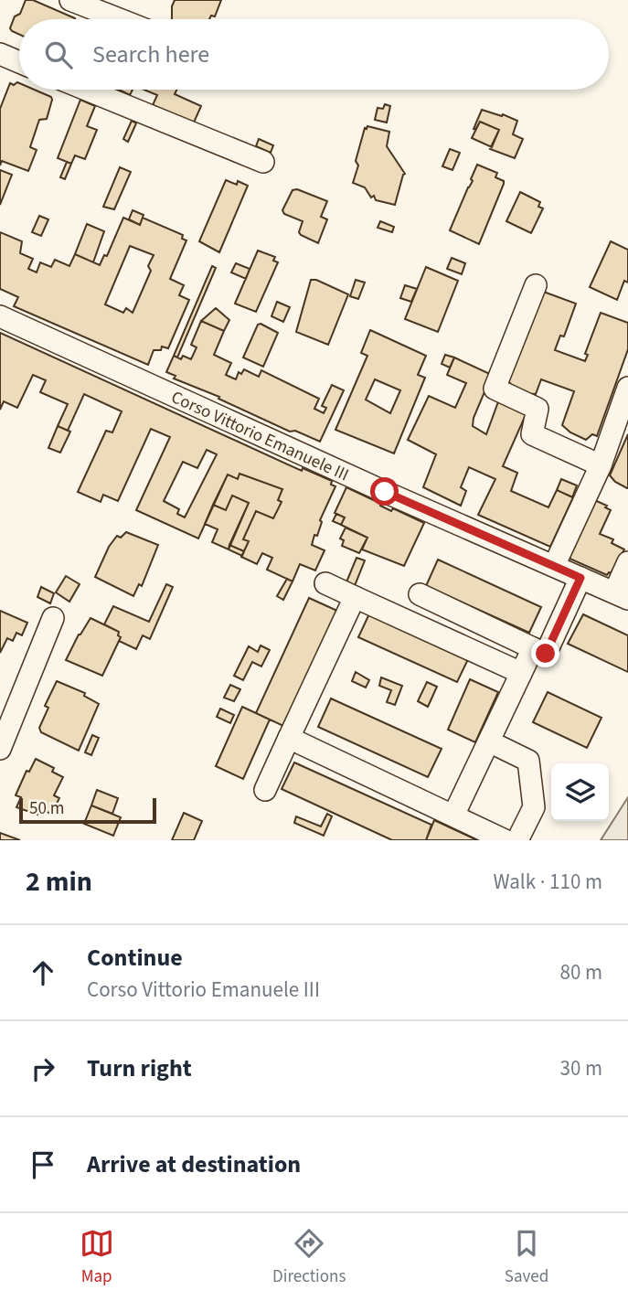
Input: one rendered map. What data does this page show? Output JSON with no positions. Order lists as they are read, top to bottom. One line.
{"streets":{"street":["Corso Vittorio Emanuele III"]},"scale_bar":"50 m","page":{"search":"Search here","scale":"50 m","heading":["2 min","Walk · 110 m"],"list":[["Continue","Corso Vittorio Emanuele III","80 m"],["Turn right","30 m"],"Arrive at destination"],"nav":["Map","Directions","Saved"]}}
